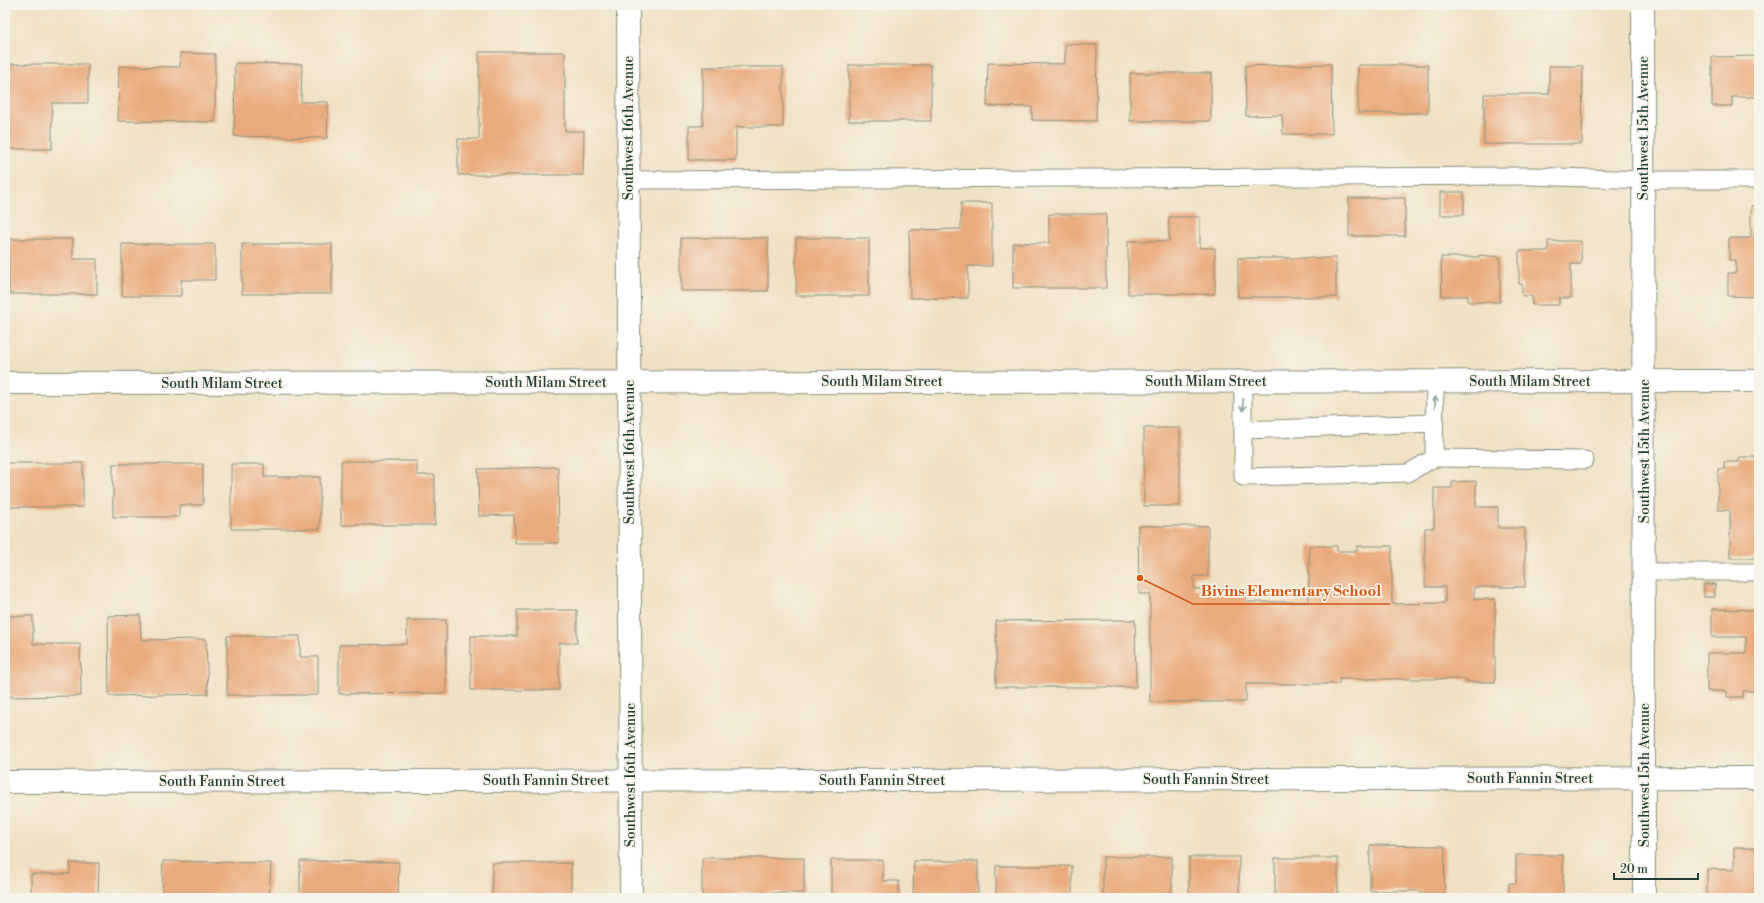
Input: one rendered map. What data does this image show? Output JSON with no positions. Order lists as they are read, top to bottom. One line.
{"streets":{"street":["Southwest 16th Avenue","Southwest 15th Avenue","South Milam Street","South Fannin Street"]},"crossings":[["Southwest 16th Avenue","South Milam Street"],["Southwest 16th Avenue","South Fannin Street"],["Southwest 15th Avenue","South Milam Street"],["Southwest 15th Avenue","South Fannin Street"]],"places":["Bivins Elementary School"],"scale_bar":"20 m"}
